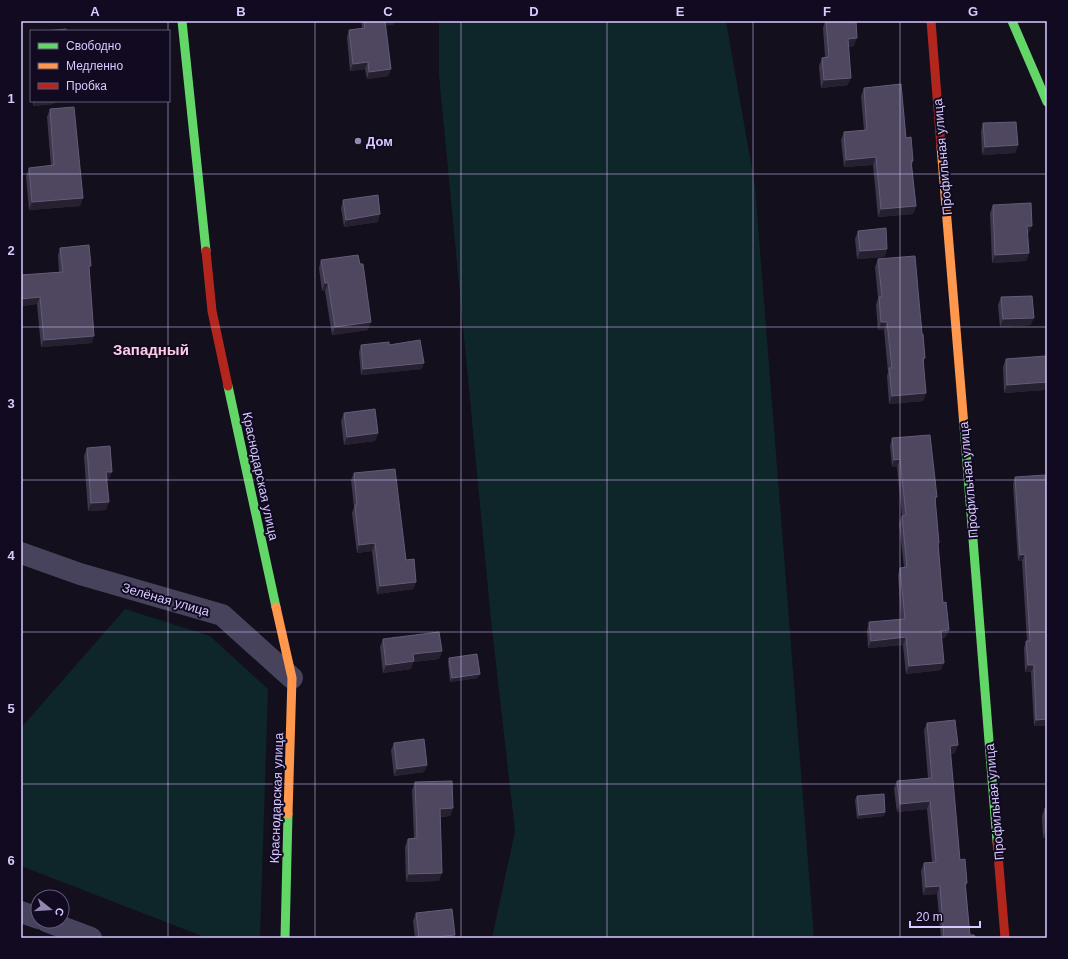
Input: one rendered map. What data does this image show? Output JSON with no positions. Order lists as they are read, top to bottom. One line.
{"streets":{"street":["Профильная улица","Краснодарская улица","Зелёная улица"]},"crossings":[["Краснодарская улица","Зелёная улица"]],"districts":["Западный"],"places":["Дом"],"legend":["Свободно","Медленно","Пробка"],"scale_bar":"20 m","north":"right","grid":{"columns":["A","B","C","D","E","F","G"],"rows":["1","2","3","4","5","6"]}}
